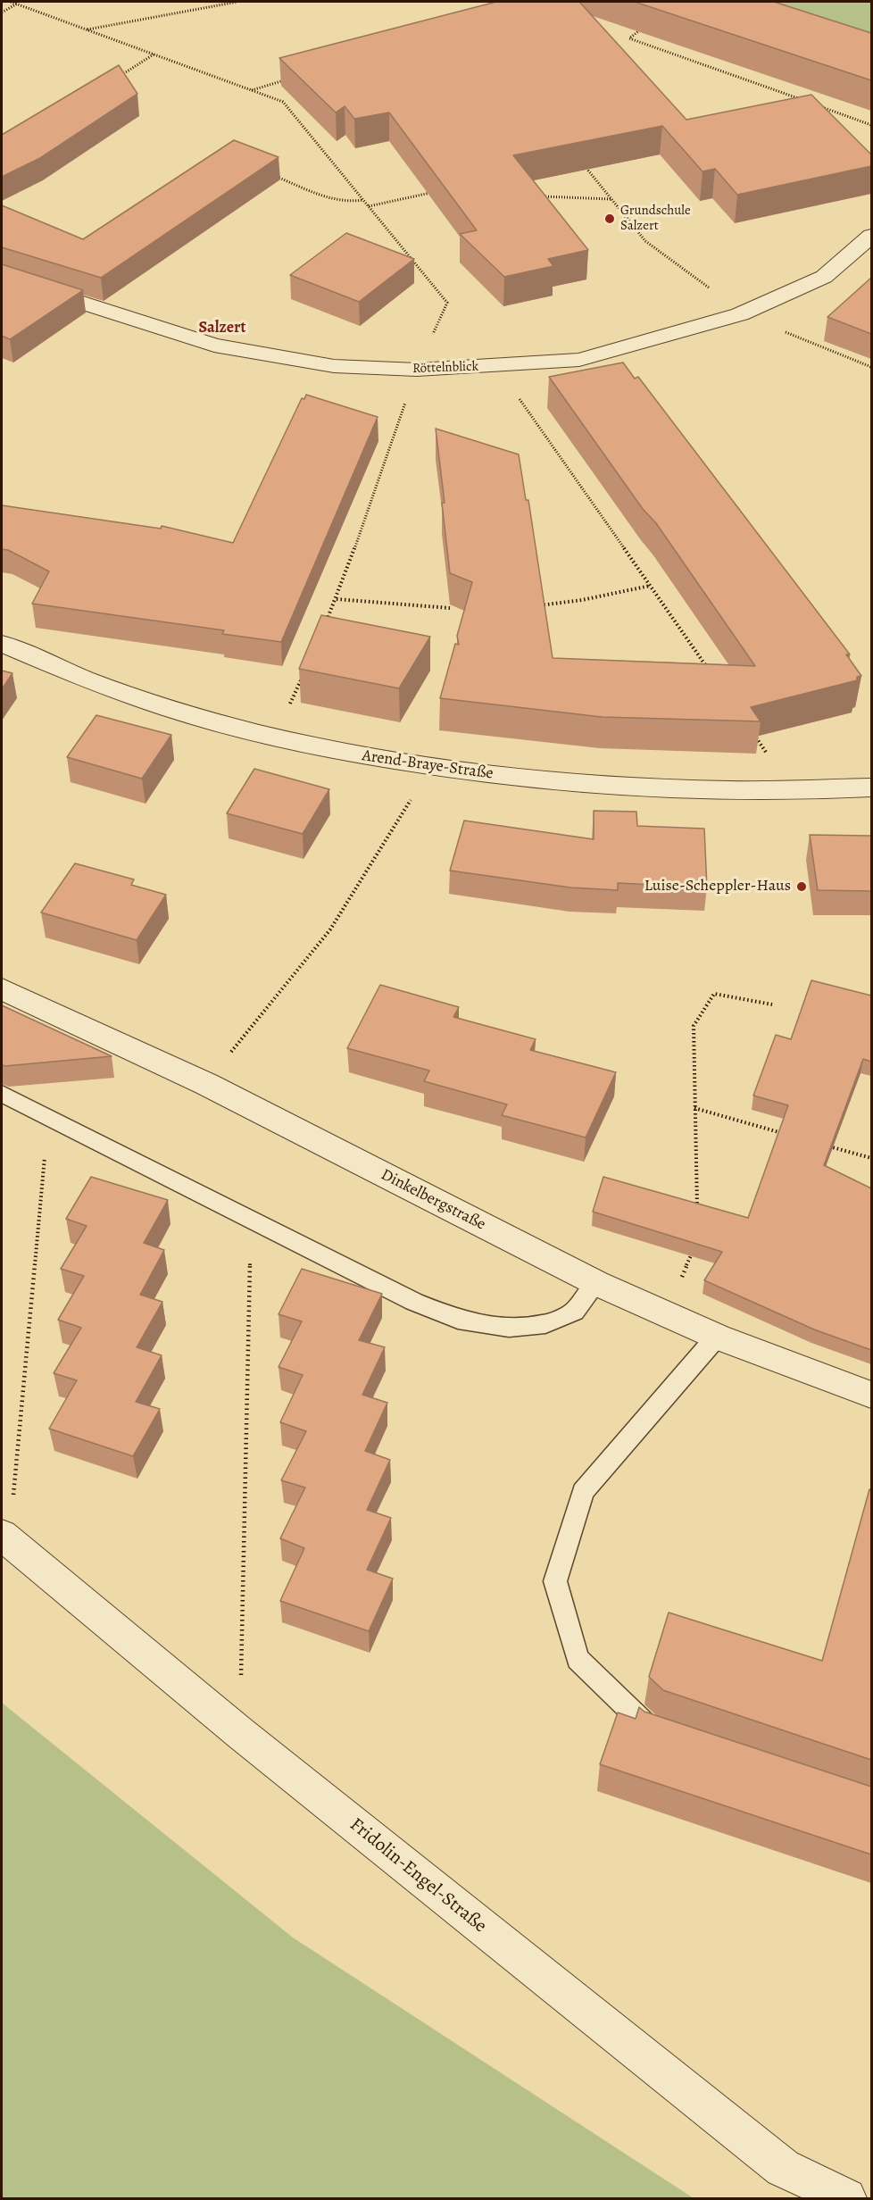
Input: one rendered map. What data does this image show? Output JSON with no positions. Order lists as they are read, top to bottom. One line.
{"streets":{"street":["Röttelnblick","Arend-Braye-Straße","Dinkelbergstraße","Fridolin-Engel-Straße"]},"districts":["Salzert"],"places":["Grundschule Salzert","Luise‑Scheppler‑Haus"]}
